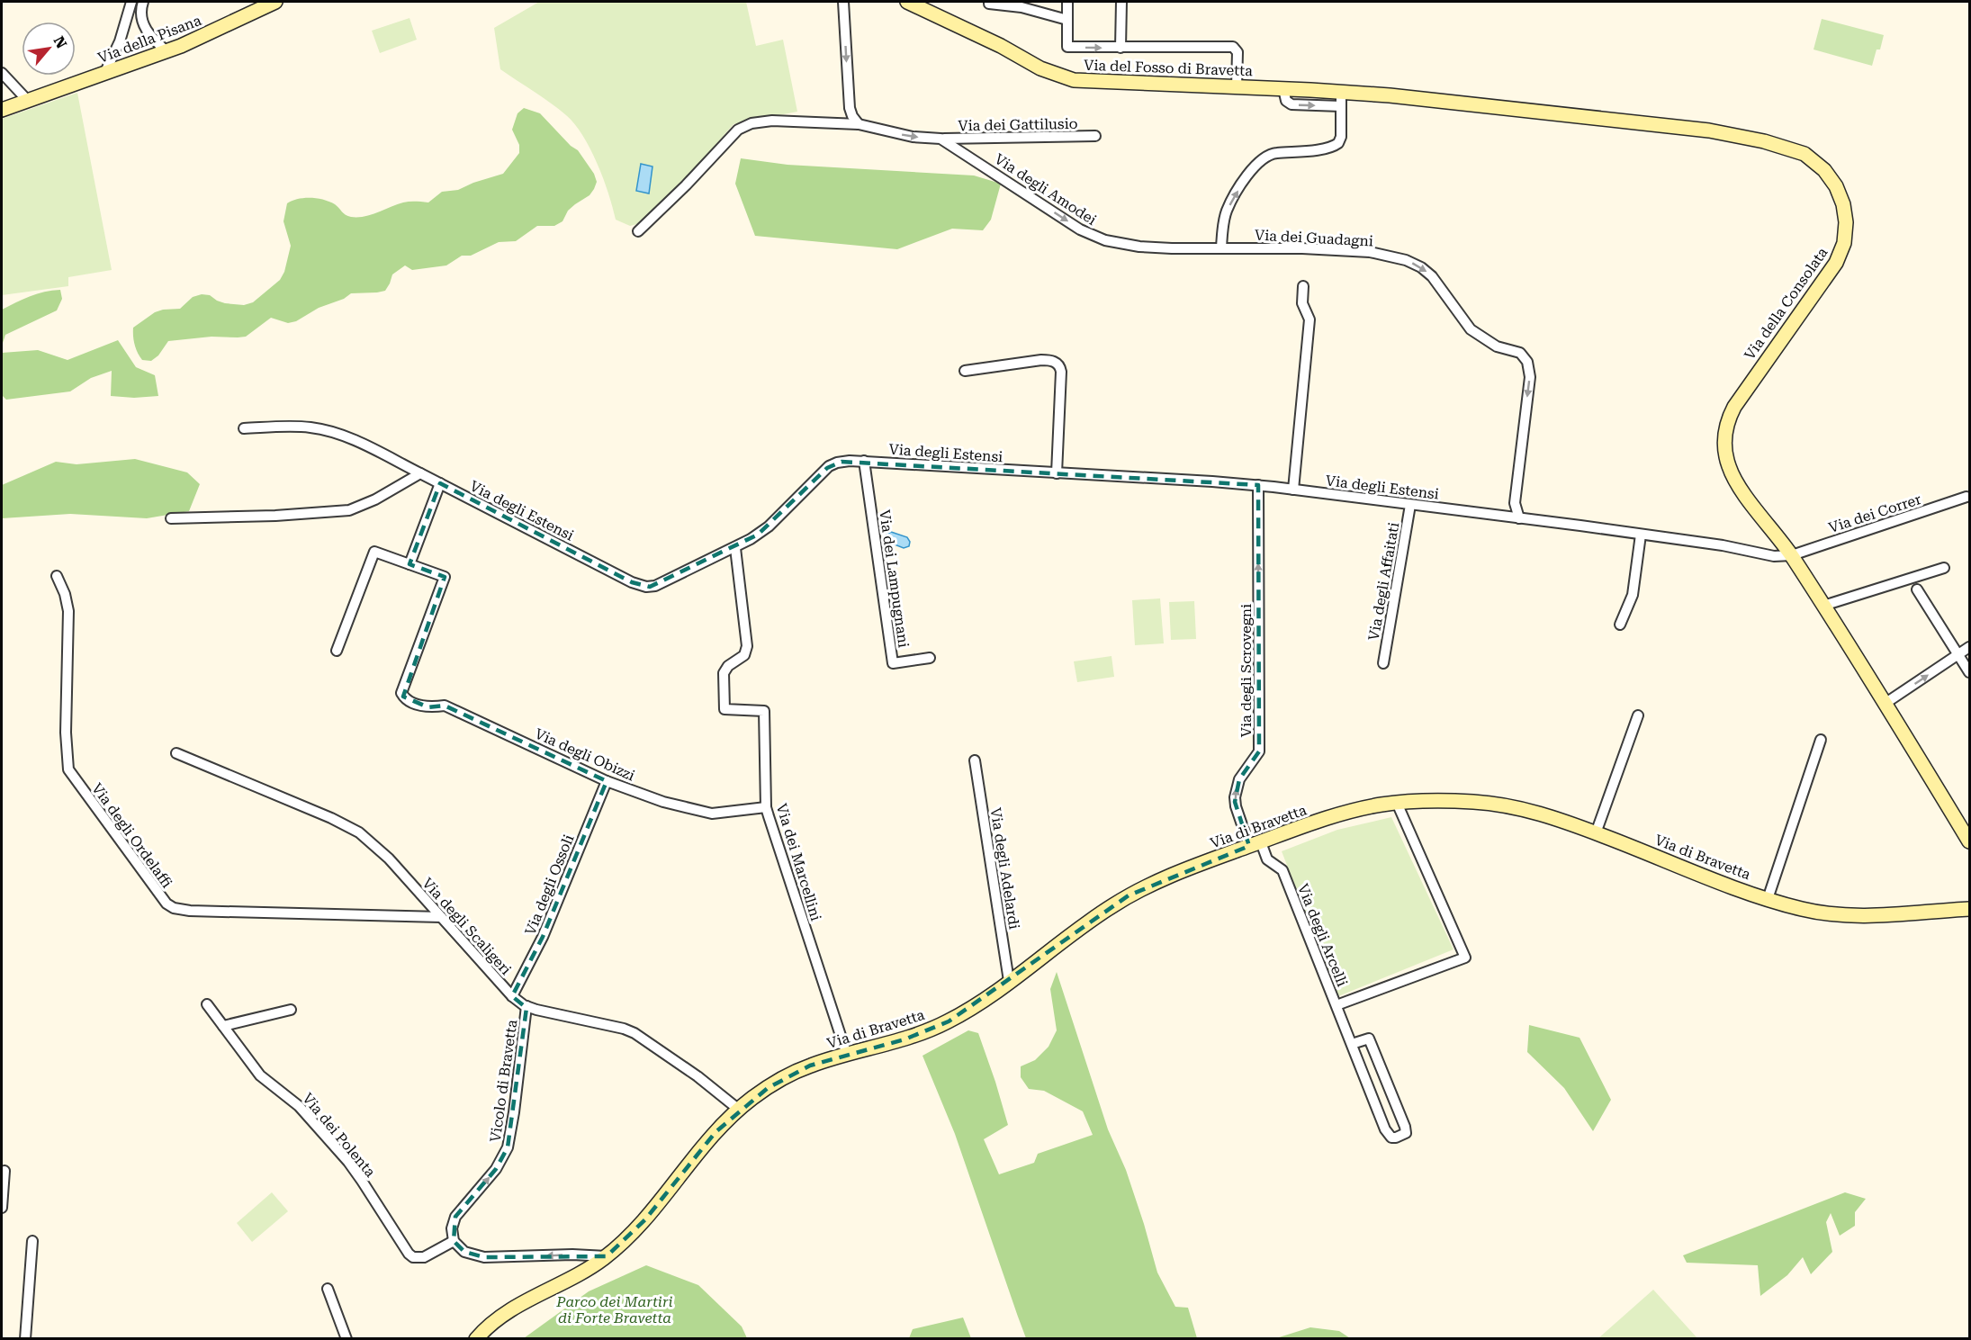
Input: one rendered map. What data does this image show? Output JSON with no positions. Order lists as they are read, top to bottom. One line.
{"streets":{"main road":["Via della Pisana","Via del Fosso di Bravetta","Via della Consolata","Via di Bravetta"],"street":["Via dei Gattilusio","Via degli Amodei","Via dei Guadagni","Via degli Estensi","Via dei Correr","Via dei Lampugnani","Via degli Affaitati","Via degli Scrovegni","Via degli Obizzi","Via degli Ordelaffi","Via dei Marcellini","Via degli Adelardi","Via degli Ossoli","Via degli Scaligeri","Via degli Arcelli","Vicolo di Bravetta","Via dei Polenta"]},"crossings":[["Via del Fosso di Bravetta","Via della Consolata"],["Via dei Gattilusio","Via degli Amodei"],["Via degli Amodei","Via dei Guadagni"],["Via dei Guadagni","Via degli Estensi"],["Via della Consolata","Via degli Estensi"],["Via della Consolata","Via dei Correr"],["Via degli Estensi","Via dei Correr"],["Via degli Estensi","Via dei Lampugnani"],["Via degli Estensi","Via degli Affaitati"],["Via degli Estensi","Via degli Scrovegni"],["Via degli Estensi","Via dei Marcellini"],["Via degli Scrovegni","Via di Bravetta"],["Via degli Scrovegni","Via degli Arcelli"],["Via degli Obizzi","Via dei Marcellini"],["Via degli Obizzi","Via degli Ossoli"],["Via di Bravetta","Via dei Marcellini"],["Via di Bravetta","Via degli Adelardi"],["Via di Bravetta","Via degli Scaligeri"],["Via di Bravetta","Via degli Arcelli"],["Via degli Ordelaffi","Via degli Scaligeri"],["Via degli Ossoli","Via degli Scaligeri"],["Via degli Scaligeri","Vicolo di Bravetta"],["Vicolo di Bravetta","Via dei Polenta"]],"one_way":["Via degli Amodei","Via degli Scrovegni","Vicolo di Bravetta"],"parks":["Parco dei Martiri di Forte Bravetta"],"north":"top right"}
